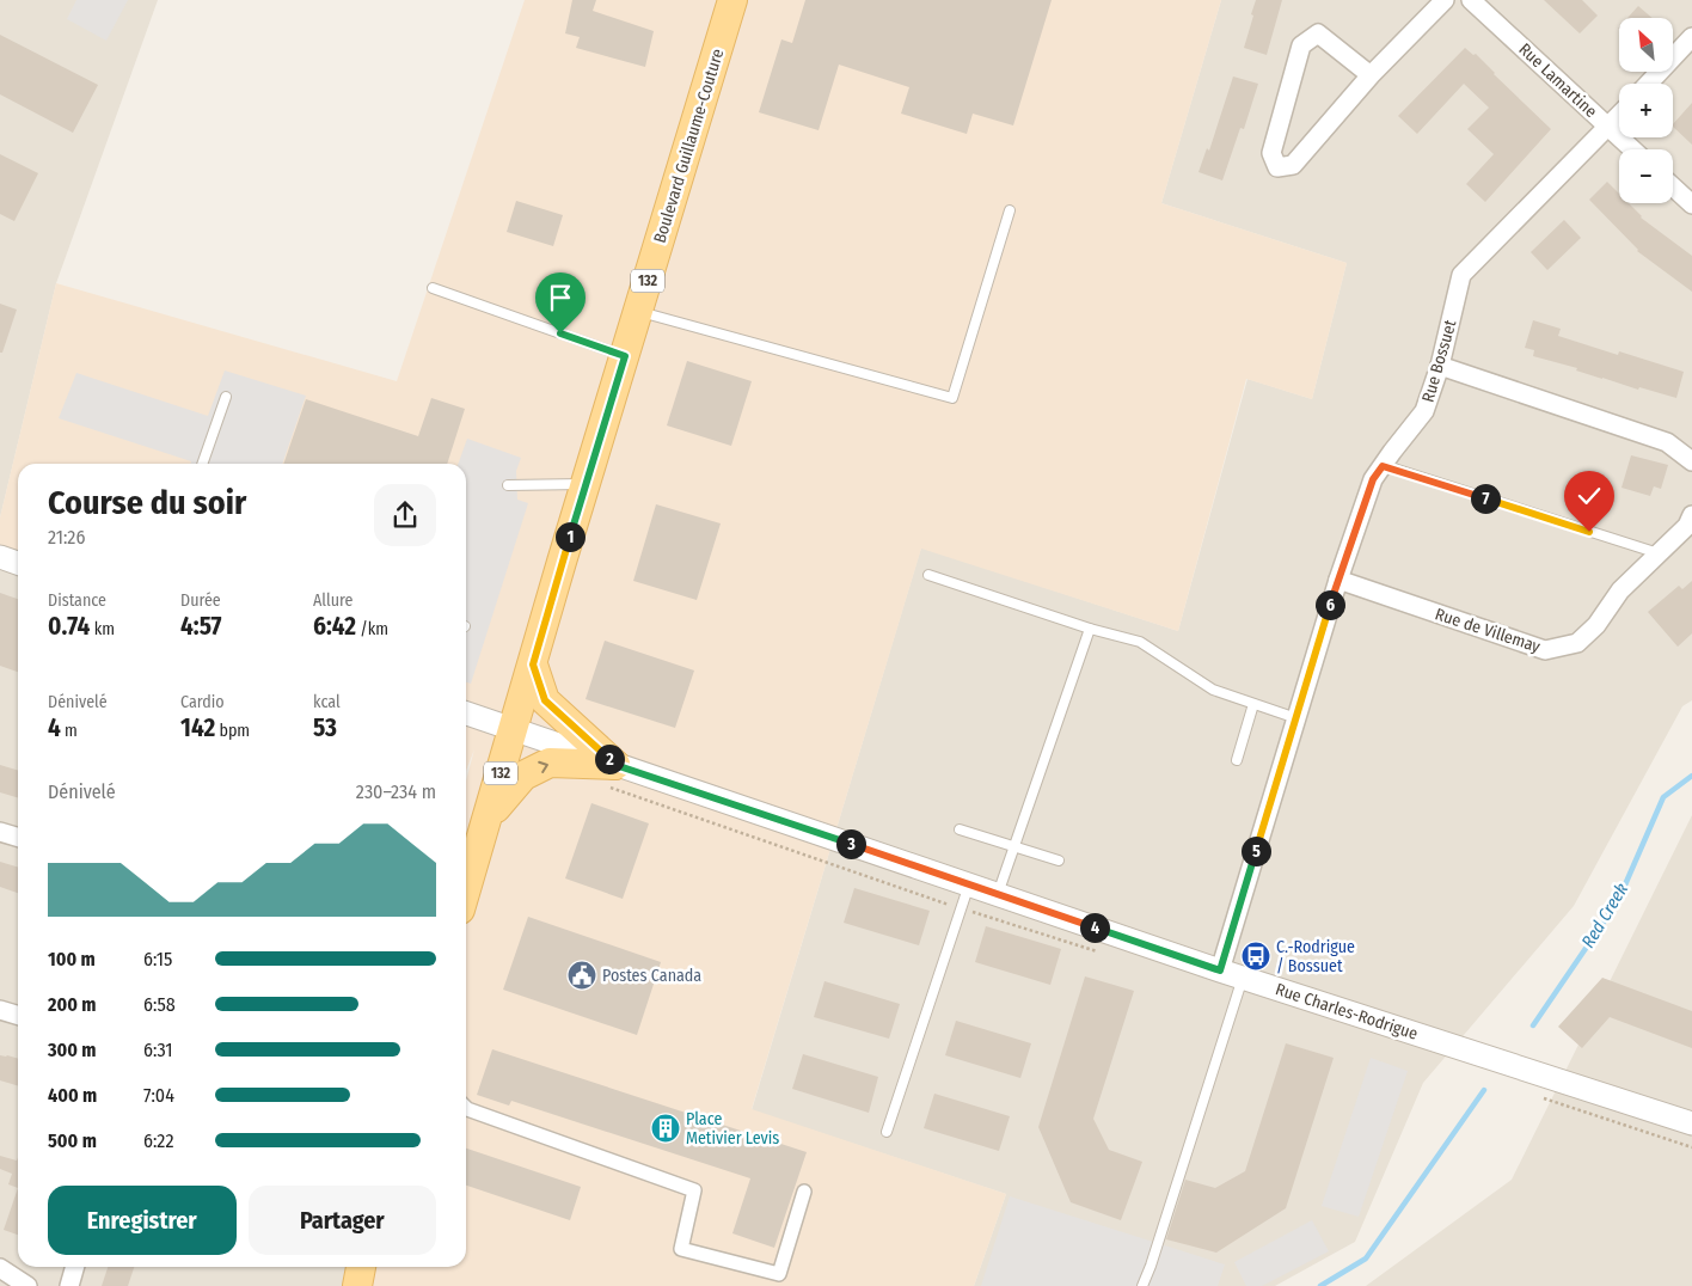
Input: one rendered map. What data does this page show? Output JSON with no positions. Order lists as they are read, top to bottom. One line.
{"streets":{"main road":["Boulevard Guillaume-Couture","132"],"street":["Rue Lamartine","Rue Bossuet","Rue de Villemay","Rue Charles-Rodrigue"]},"crossings":[["Rue Lamartine","Rue Bossuet"],["Boulevard Guillaume-Couture","Rue Charles-Rodrigue"],["Rue Bossuet","Rue de Villemay"],["Rue Bossuet","Rue Charles-Rodrigue"]],"water":["Red Creek"],"places":{"bus stop":["C.-Rodrigue / Bossuet"],"public building":["Postes Canada"],"building":["Place Metivier Levis"]},"north":"top left","page":{"map_buttons":["+","−"],"heading":["Course du soir","21:26"],"pins":["7","1","6","2","3","5","4"],"stats":[["Distance","0.74 km"],["Durée","4:57"],["Allure","6:42 /km"],["Dénivelé","4 m"],["Cardio","142 bpm"],["kcal","53"]],"chart":["Dénivelé","230–234 m"],"list":[{"name":"100 m","note":"6:15"},{"name":"200 m","note":"6:58"},{"name":"300 m","note":"6:31"},{"name":"400 m","note":"7:04"},{"name":"500 m","note":"6:22"}],"buttons":["Enregistrer","Partager"]}}
